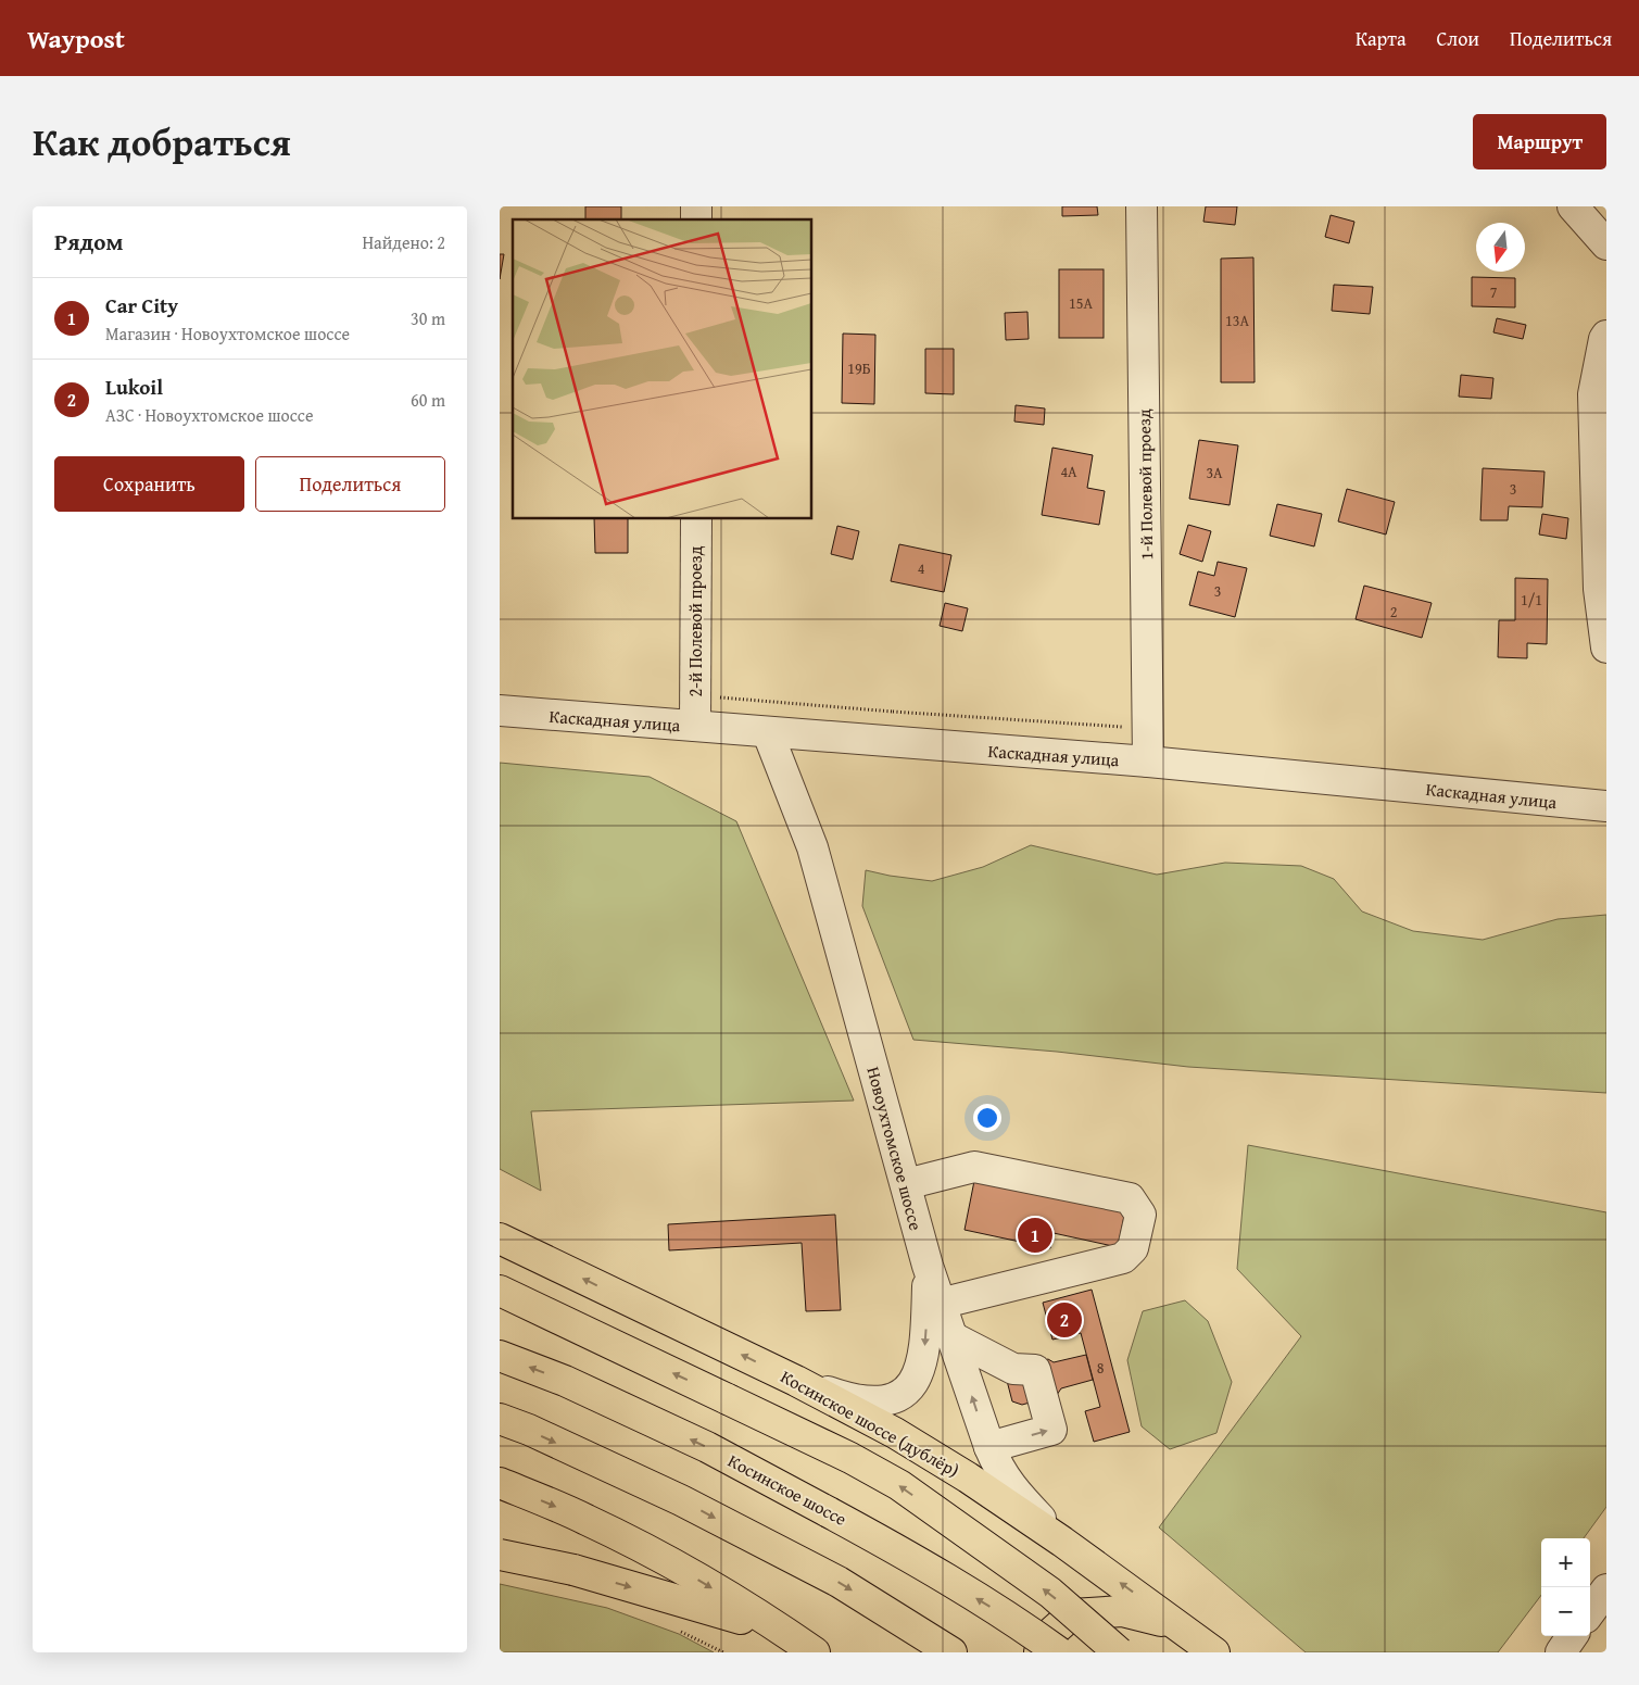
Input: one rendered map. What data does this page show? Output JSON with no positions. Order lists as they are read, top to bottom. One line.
{"streets":{"main road":["Косинское шоссе (дублёр)","Косинское шоссе"],"street":["1-й Полевой проезд","2-й Полевой проезд","Каскадная улица","Новоухтомское шоссе"]},"crossings":[["1-й Полевой проезд","Каскадная улица"],["2-й Полевой проезд","Каскадная улица"],["Каскадная улица","Новоухтомское шоссе"],["Новоухтомское шоссе","Косинское шоссе (дублёр)"]],"house_numbers":["7","15А","13А","19Б","4А","3А","3","4","3","1/1","2","8"],"north":"bottom","page":{"header":"Waypost","nav":["Карта","Слои","Поделиться"],"title":"Как добраться","buttons":["Маршрут",["Сохранить","Поделиться"]],"heading":["Рядом","Найдено: 2"],"list":[{"mark":"1","name":"Car City","note":"Магазин · Новоухтомское шоссе","value":"30 m"},{"mark":"2","name":"Lukoil","note":"АЗС · Новоухтомское шоссе","value":"60 m"}],"pins":["1","2"],"map_buttons":["+","−"]}}
